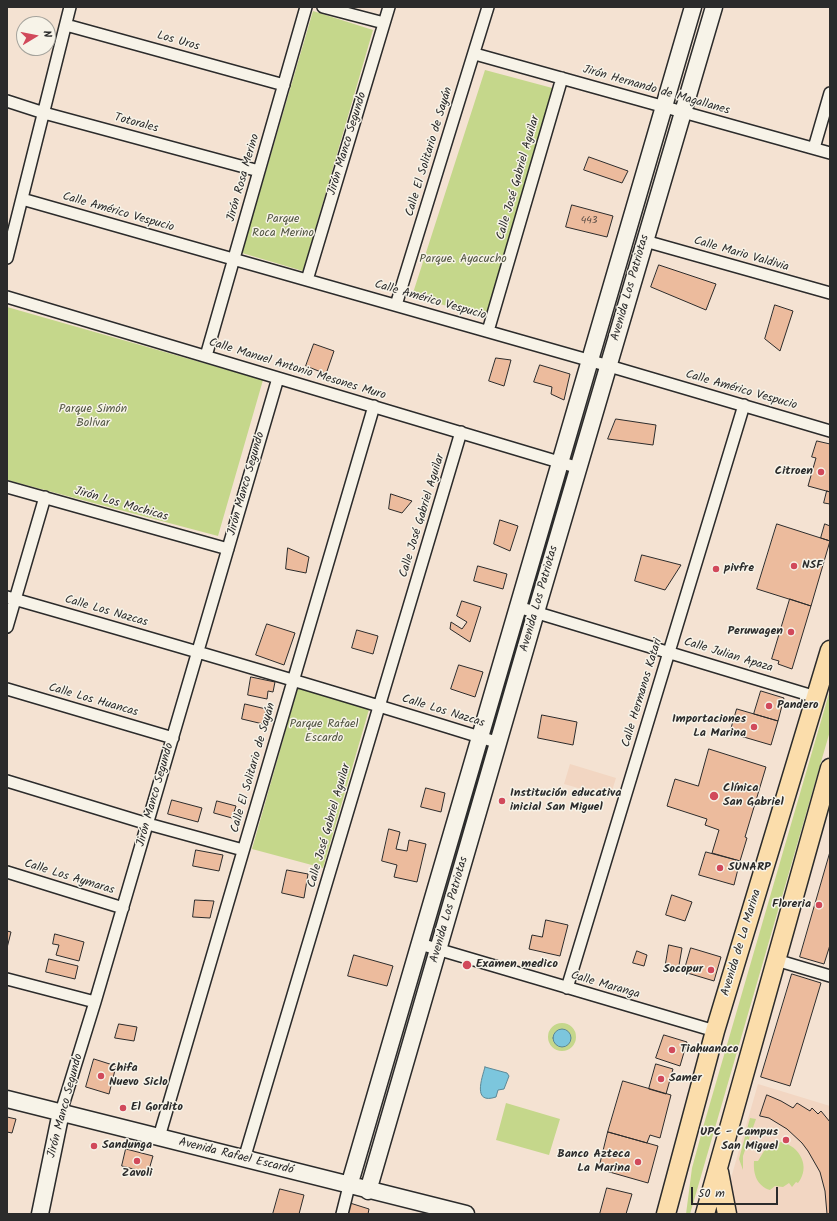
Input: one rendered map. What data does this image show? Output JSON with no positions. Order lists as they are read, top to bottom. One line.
{"streets":{"main road":["Jirón Manco Segundo","Avenida Los Patriotas","Avenida de La Marina","Avenida Rafael Escardó"],"street":["Los Uros","Jirón Hernando de Magallanes","Totorales","Calle El Solitario de Sayán","Jirón Rosa Merino","Calle José Gabriel Aguilar","Calle Américo Vespucio","Calle Mario Valdivia","Calle Manuel Antonio Mesones Muro","Jirón Los Mochicas","Calle Los Nazcas","Calle Julian Apaza","Calle Hermanos Katari","Calle Los Huancas","Calle Los Aymaras","Calle Maranga"]},"crossings":[["Los Uros","Jirón Rosa Merino"],["Jirón Hernando de Magallanes","Calle El Solitario de Sayán"],["Jirón Hernando de Magallanes","Calle José Gabriel Aguilar"],["Jirón Hernando de Magallanes","Avenida Los Patriotas"],["Totorales","Jirón Rosa Merino"],["Jirón Manco Segundo","Calle Américo Vespucio"],["Jirón Manco Segundo","Calle Manuel Antonio Mesones Muro"],["Jirón Manco Segundo","Jirón Los Mochicas"],["Jirón Manco Segundo","Calle Los Nazcas"],["Jirón Manco Segundo","Calle Los Huancas"],["Jirón Manco Segundo","Calle Los Aymaras"],["Jirón Manco Segundo","Avenida Rafael Escardó"],["Calle El Solitario de Sayán","Calle Américo Vespucio"],["Calle El Solitario de Sayán","Calle Manuel Antonio Mesones Muro"],["Calle El Solitario de Sayán","Calle Los Nazcas"],["Calle El Solitario de Sayán","Avenida Rafael Escardó"],["Jirón Rosa Merino","Calle Américo Vespucio"],["Jirón Rosa Merino","Calle Manuel Antonio Mesones Muro"],["Calle José Gabriel Aguilar","Calle Américo Vespucio"],["Calle José Gabriel Aguilar","Calle Manuel Antonio Mesones Muro"],["Calle José Gabriel Aguilar","Calle Los Nazcas"],["Calle José Gabriel Aguilar","Avenida Rafael Escardó"],["Calle Américo Vespucio","Avenida Los Patriotas"],["Calle Américo Vespucio","Calle Hermanos Katari"],["Calle Mario Valdivia","Avenida Los Patriotas"],["Avenida Los Patriotas","Calle Manuel Antonio Mesones Muro"],["Avenida Los Patriotas","Calle Los Nazcas"],["Avenida Los Patriotas","Calle Julian Apaza"],["Avenida Los Patriotas","Calle Maranga"],["Avenida Los Patriotas","Avenida Rafael Escardó"],["Calle Julian Apaza","Calle Hermanos Katari"],["Calle Julian Apaza","Avenida de La Marina"],["Calle Hermanos Katari","Calle Maranga"],["Avenida de La Marina","Calle Maranga"]],"parks":["Parque Roca Merino","Parque. Ayacucho","Parque Simón Bolívar","Parque Rafael Escardo"],"places":["Citroen","NSF","pivfre","Peruwagen","Pandero","Importaciones La Marina","Clínica San Gabriel","Institución educativa inicial San Miguel","SUNARP","Floreria","Examen medico","Socopur","Tiahuanaco","Chifa Nuevo Siclo","Samer","El Gordito","UPC - Campus San Miguel","Sandunga","Zavoli","Banco Azteca La Marina"],"house_numbers":["443"],"scale_bar":"50 m","north":"right"}
